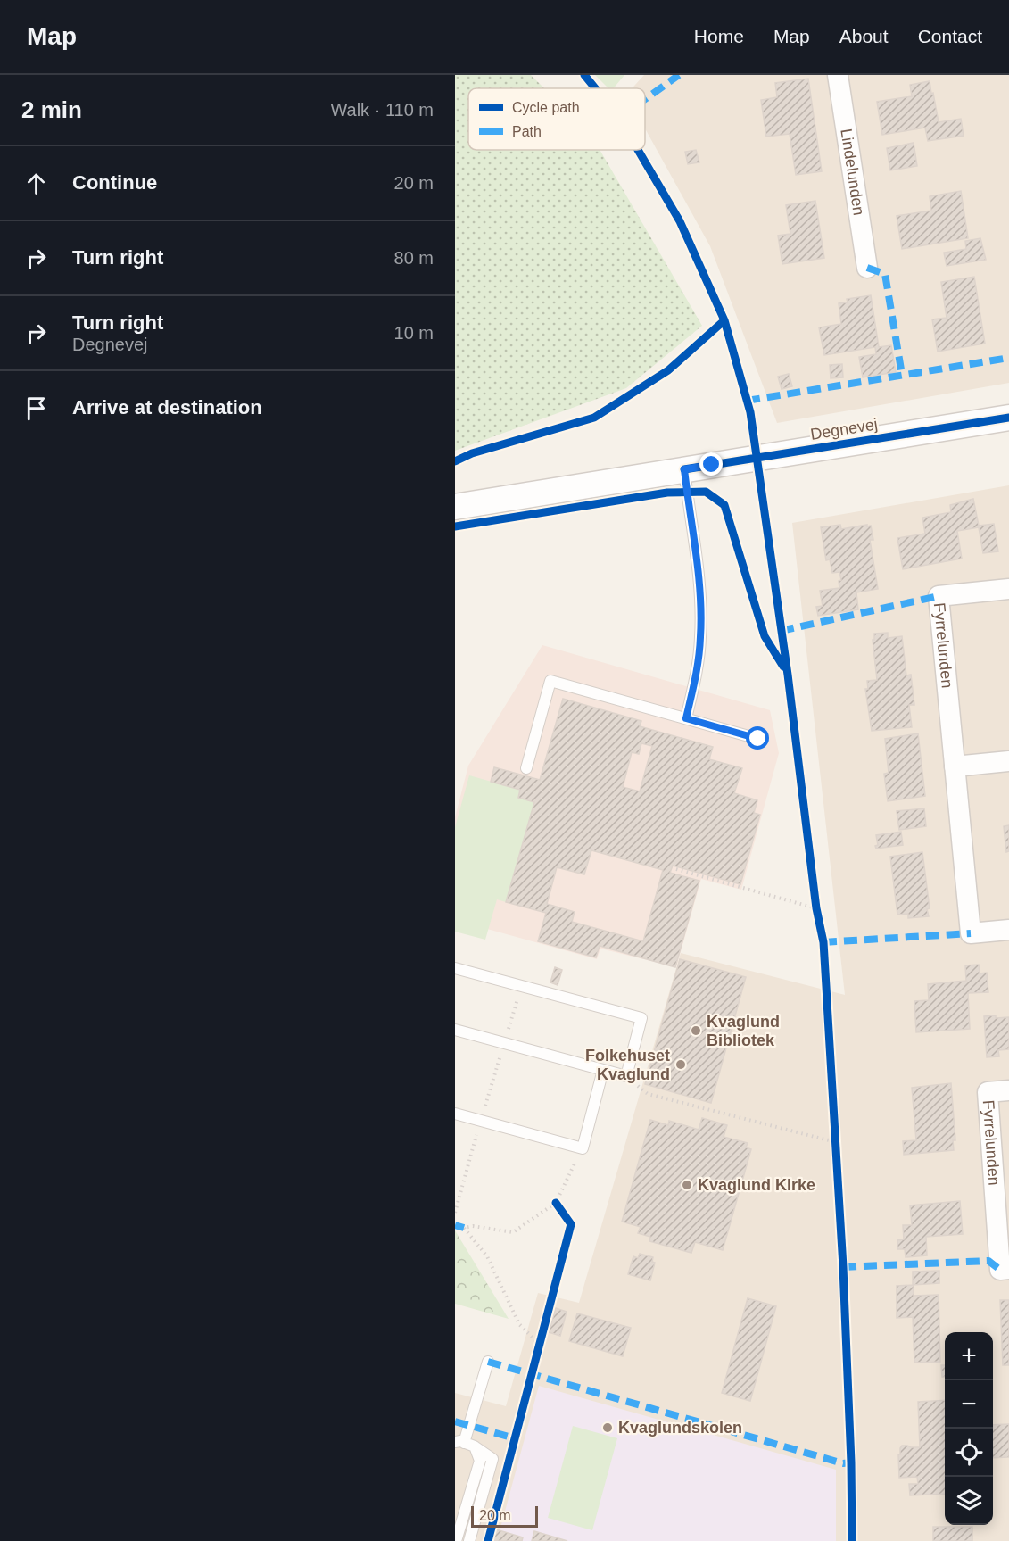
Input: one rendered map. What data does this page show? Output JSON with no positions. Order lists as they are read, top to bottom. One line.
{"streets":{"street":["Lindelunden","Degnevej","Fyrrelunden"]},"places":["Kvaglund Bibliotek","Folkehuset Kvaglund","Kvaglund Kirke","Kvaglundskolen"],"legend":["Cycle path","Path"],"scale_bar":"20 m","page":{"header":"Map","nav":["Home","Map","About","Contact"],"heading":["2 min","Walk · 110 m"],"list":[["Continue","20 m"],["Turn right","80 m"],["Turn right","Degnevej","10 m"],"Arrive at destination"],"map_buttons":["+","−"],"scale":"20 m"}}
